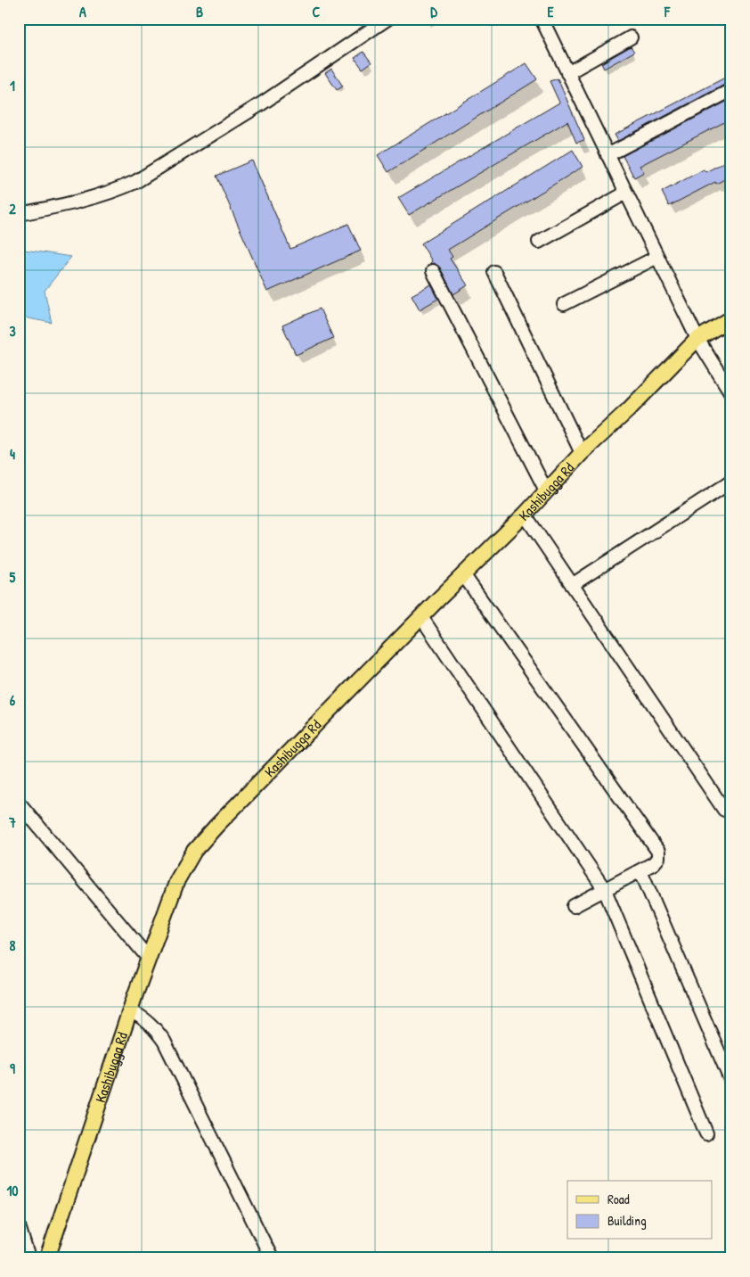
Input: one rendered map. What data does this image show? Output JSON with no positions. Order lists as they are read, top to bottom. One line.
{"streets":{"main road":["Kashibugga Rd"]},"legend":["Road","Building"],"grid":{"columns":["A","B","C","D","E","F"],"rows":["1","2","3","4","5","6","7","8","9","10"]}}
